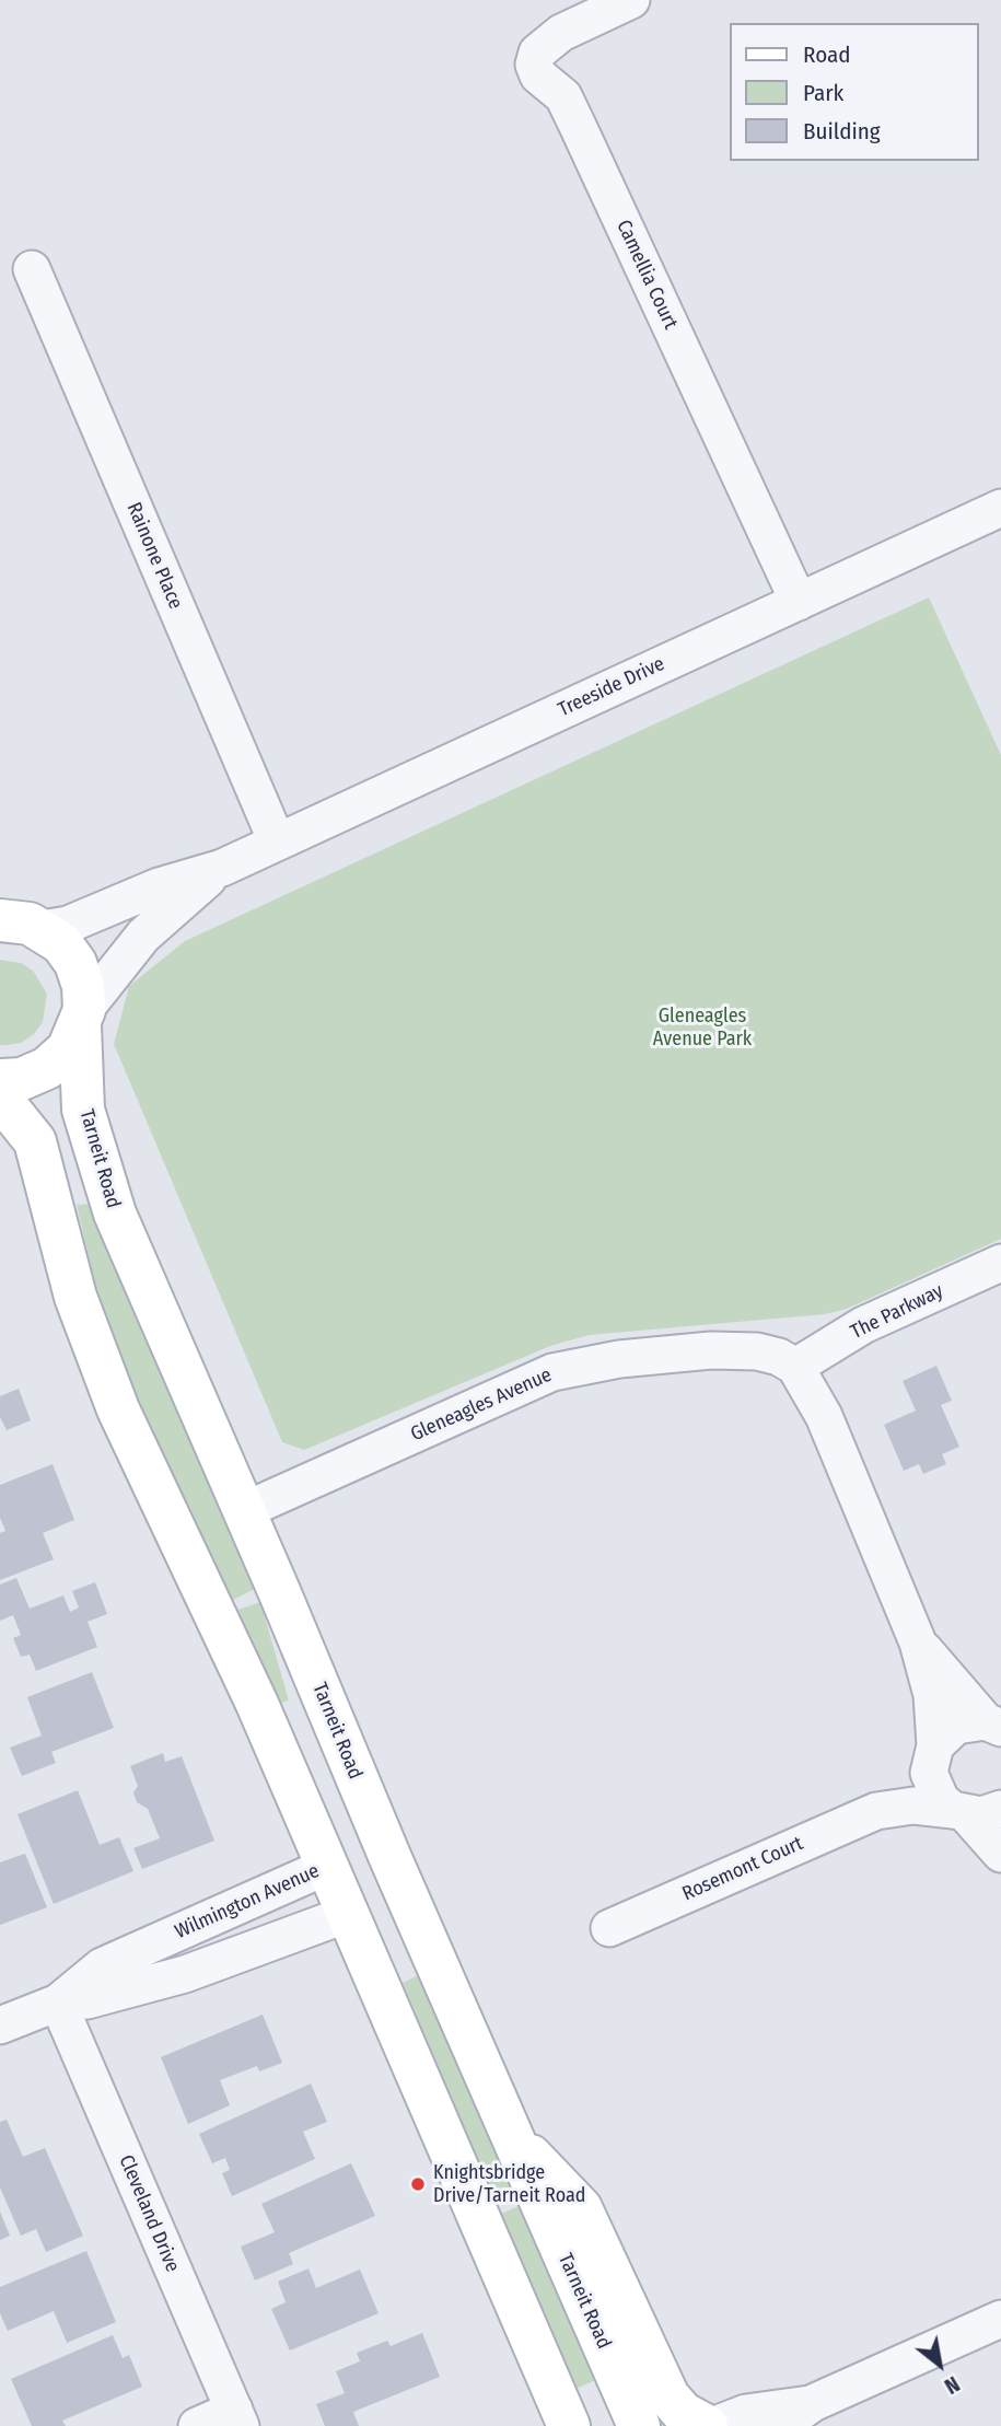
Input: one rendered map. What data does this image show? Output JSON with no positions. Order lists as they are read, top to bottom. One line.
{"streets":{"main road":["Tarneit Road"],"street":["Camellia Court","Rainone Place","Treeside Drive","The Parkway","Gleneagles Avenue","Rosemont Court","Wilmington Avenue","Cleveland Drive"]},"crossings":[["Camellia Court","Treeside Drive"],["Rainone Place","Treeside Drive"],["Treeside Drive","Tarneit Road"],["Tarneit Road","Gleneagles Avenue"],["The Parkway","Gleneagles Avenue"],["Wilmington Avenue","Cleveland Drive"]],"parks":["Gleneagles Avenue Park"],"places":["Knightsbridge Drive/Tarneit Road"],"legend":["Road","Park","Building"],"north":"bottom right"}
